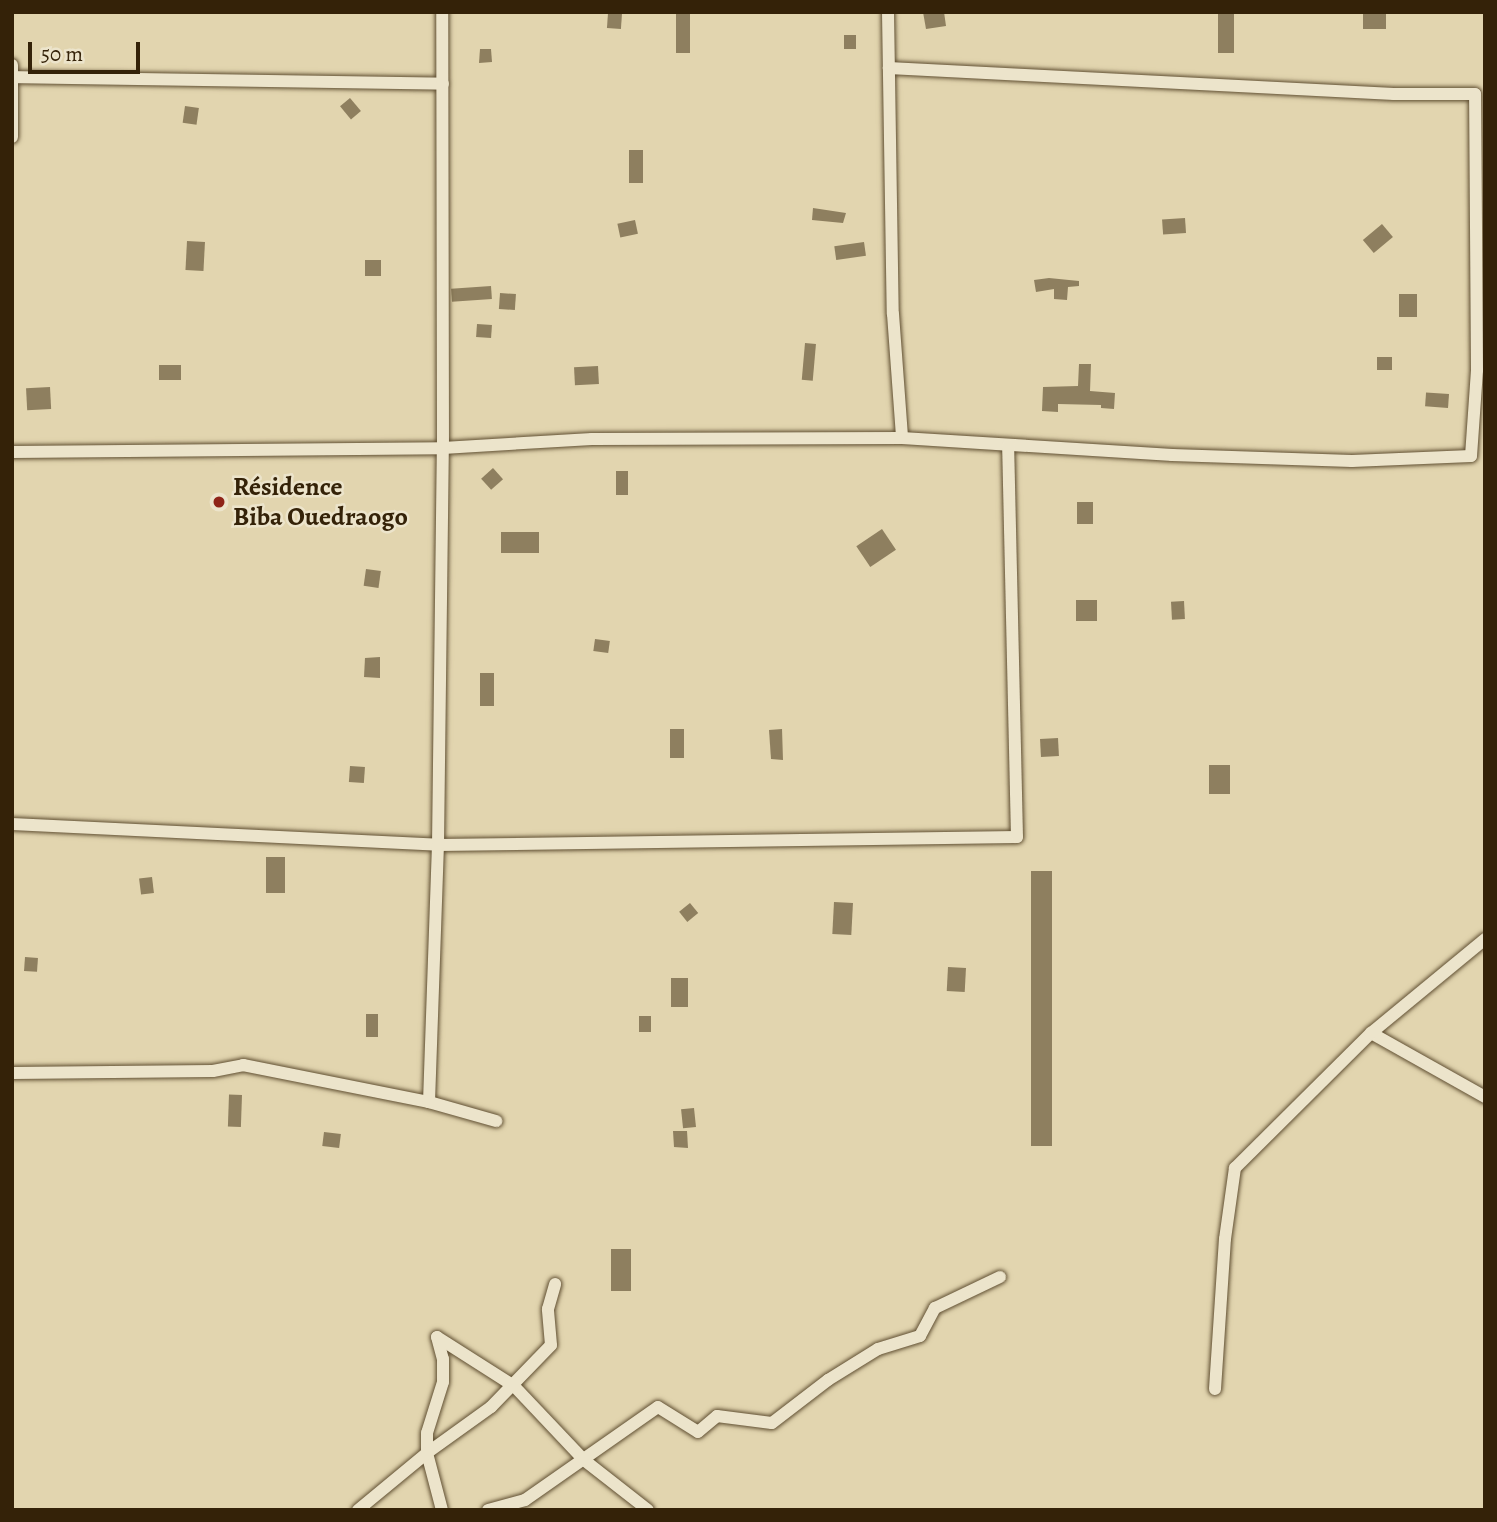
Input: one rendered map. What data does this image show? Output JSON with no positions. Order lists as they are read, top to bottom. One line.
{"places":["Résidence Biba Ouedraogo"],"scale_bar":"50 m"}
